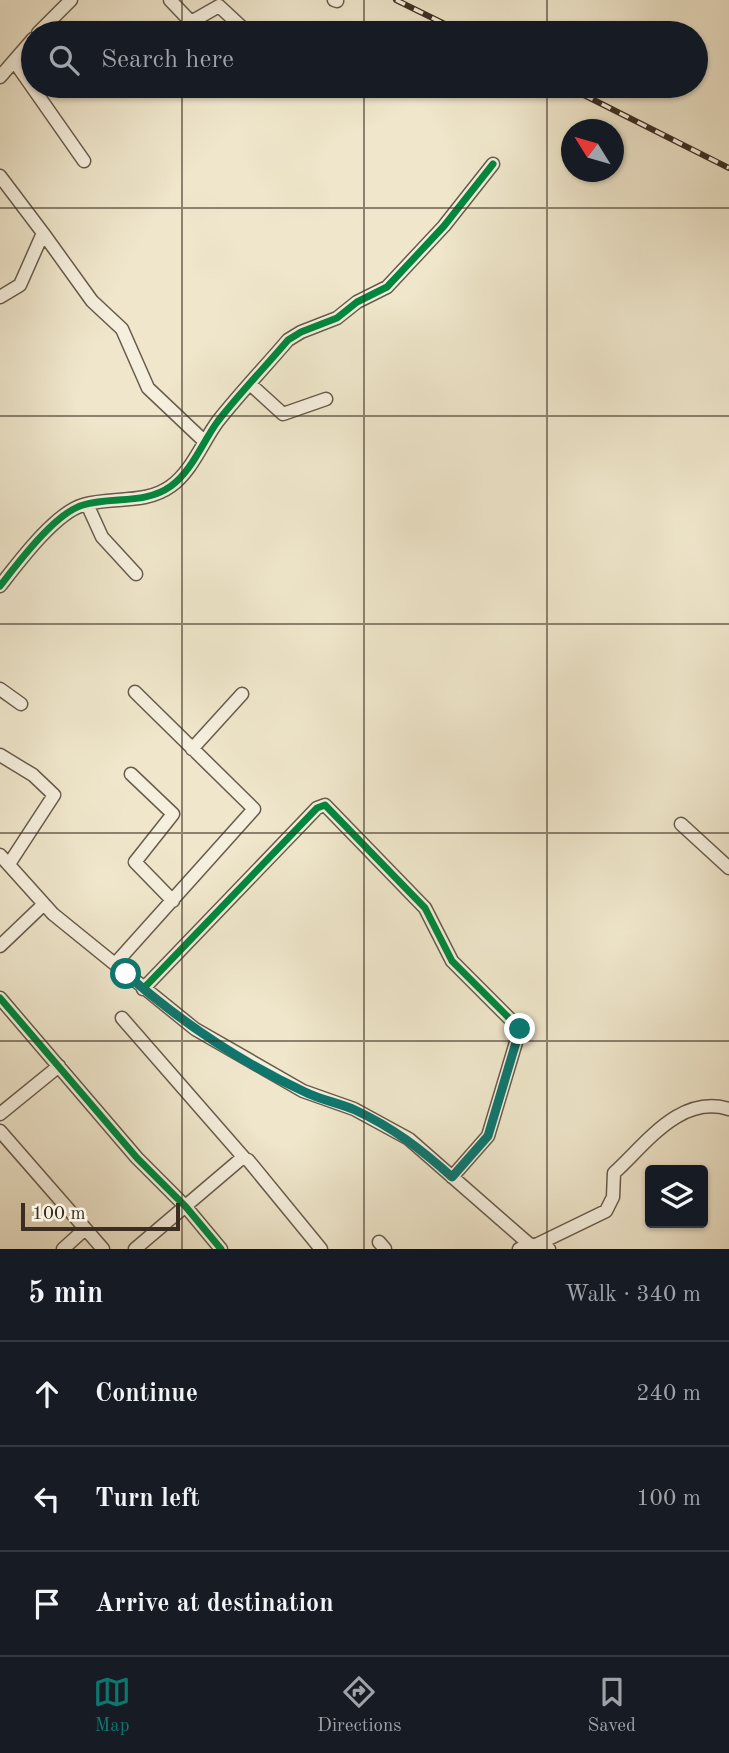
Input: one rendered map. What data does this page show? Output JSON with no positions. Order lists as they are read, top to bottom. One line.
{"scale_bar":"100 m","north":"top left","page":{"search":"Search here","scale":"100 m","heading":["5 min","Walk · 340 m"],"list":[["Continue","240 m"],["Turn left","100 m"],"Arrive at destination"],"nav":["Map","Directions","Saved"]}}
